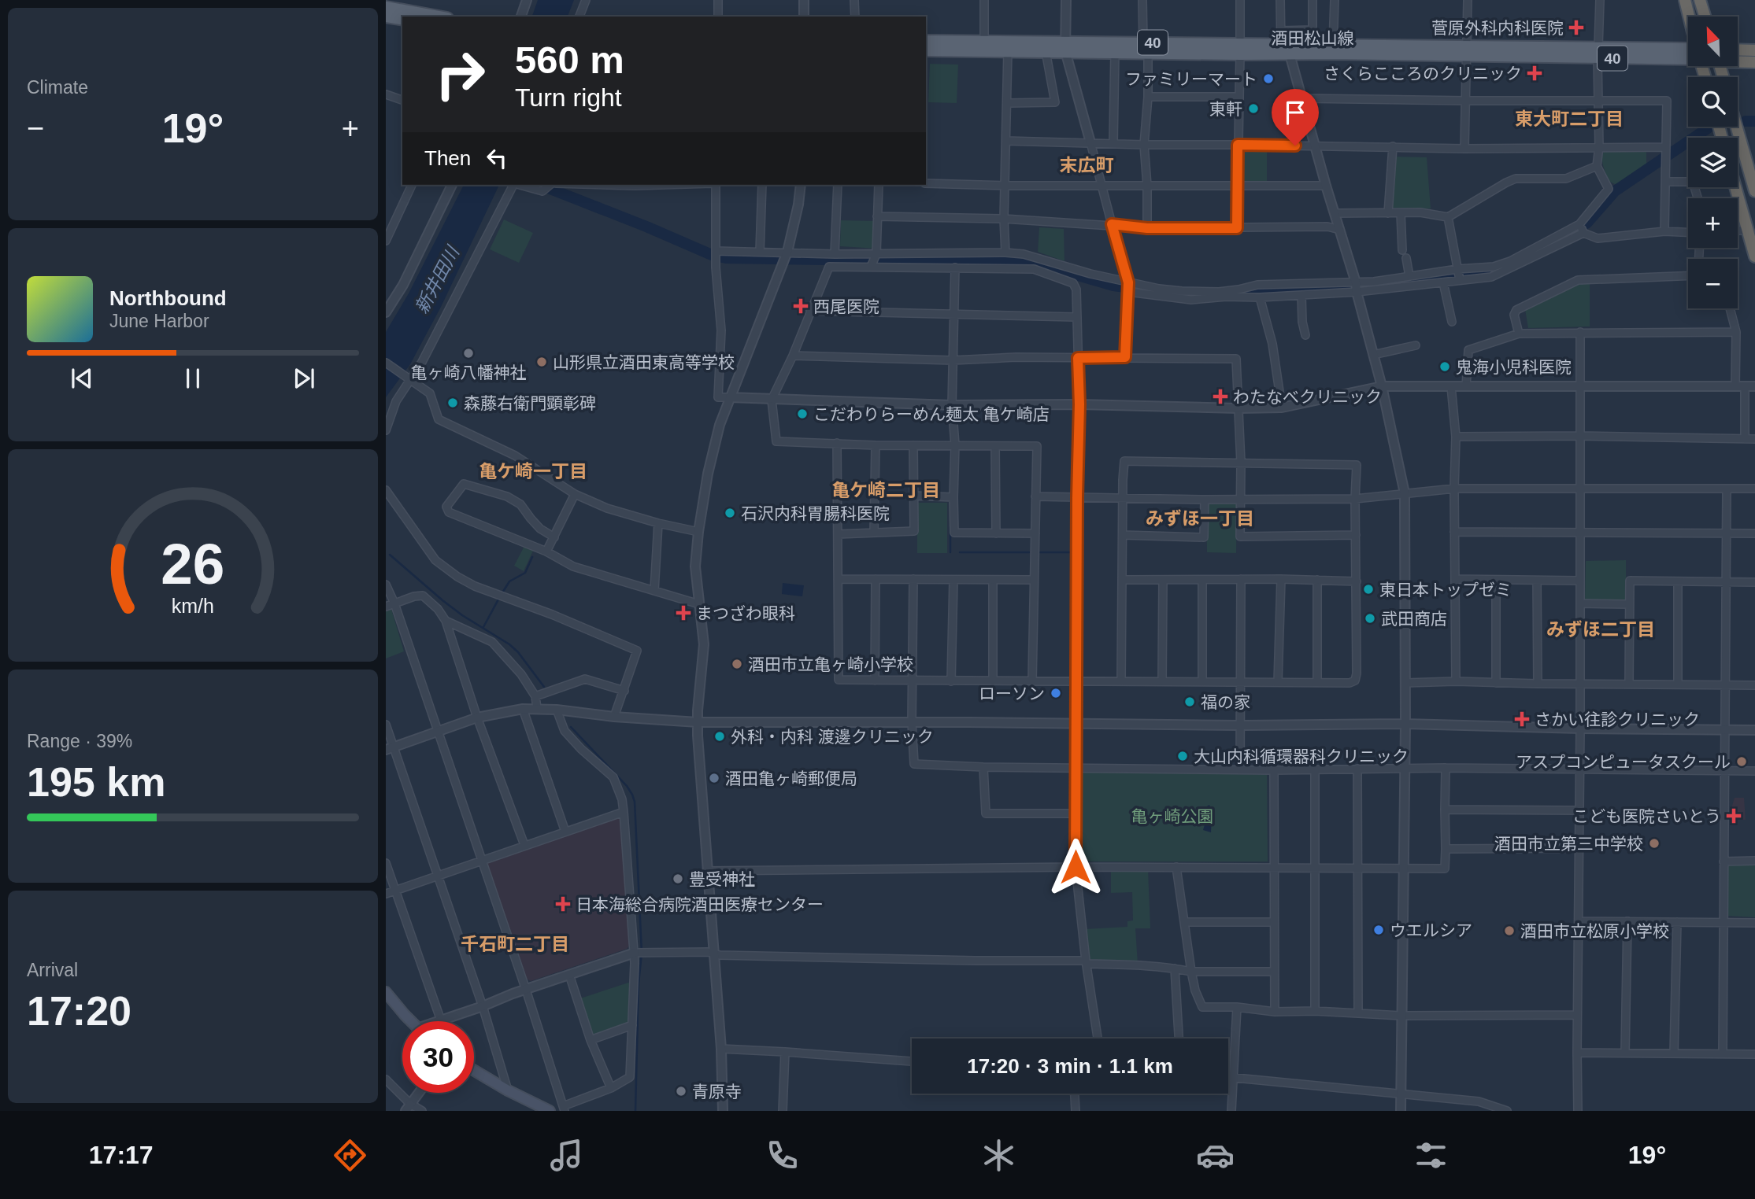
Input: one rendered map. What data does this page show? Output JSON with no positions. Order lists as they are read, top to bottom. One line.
{"streets":{"main road":["酒田松山線","40"]},"districts":["東大町二丁目","末広町","亀ケ崎一丁目","亀ケ崎二丁目","みずほ一丁目","みずほ二丁目","千石町二丁目"],"water":["新井田川"],"parks":["亀ヶ崎公園"],"places":{"health":["菅原外科内科医院","さくらこころのクリニック","西尾医院","わたなべクリニック","まつざわ眼科","さかい往診クリニック","こども医院さいとう","日本海総合病院酒田医療センター"],"other":["ファミリーマート","東軒","亀ヶ崎八幡神社","山形県立酒田東高等学校","鬼海小児科医院","森藤右衛門顕彰碑","こだわりらーめん麺太 亀ケ崎店","石沢内科胃腸科医院","東日本トップゼミ","武田商店","酒田市立亀ヶ崎小学校","ローソン","福の家","外科・内科 渡邊クリニック","大山内科循環器科クリニック","アスプコンピュータスクール","酒田亀ヶ崎郵便局","酒田市立第三中学校","豊受神社","ウエルシア","酒田市立松原小学校","青原寺"]},"north":"top left","page":{"tile":["Climate",["Range · 39%","195 km"],["Arrival","17:20"]],"map_buttons":["+","−"],"turn":["560 m","Turn right"],"heat":["−","19°","+"],"then":"Then","song":["Northbound","June Harbor"],"limit":"30","trip":"17:20 · 3 min · 1.1 km","tabs":["17:17","19°"],"gauge":["26","km/h"]}}
